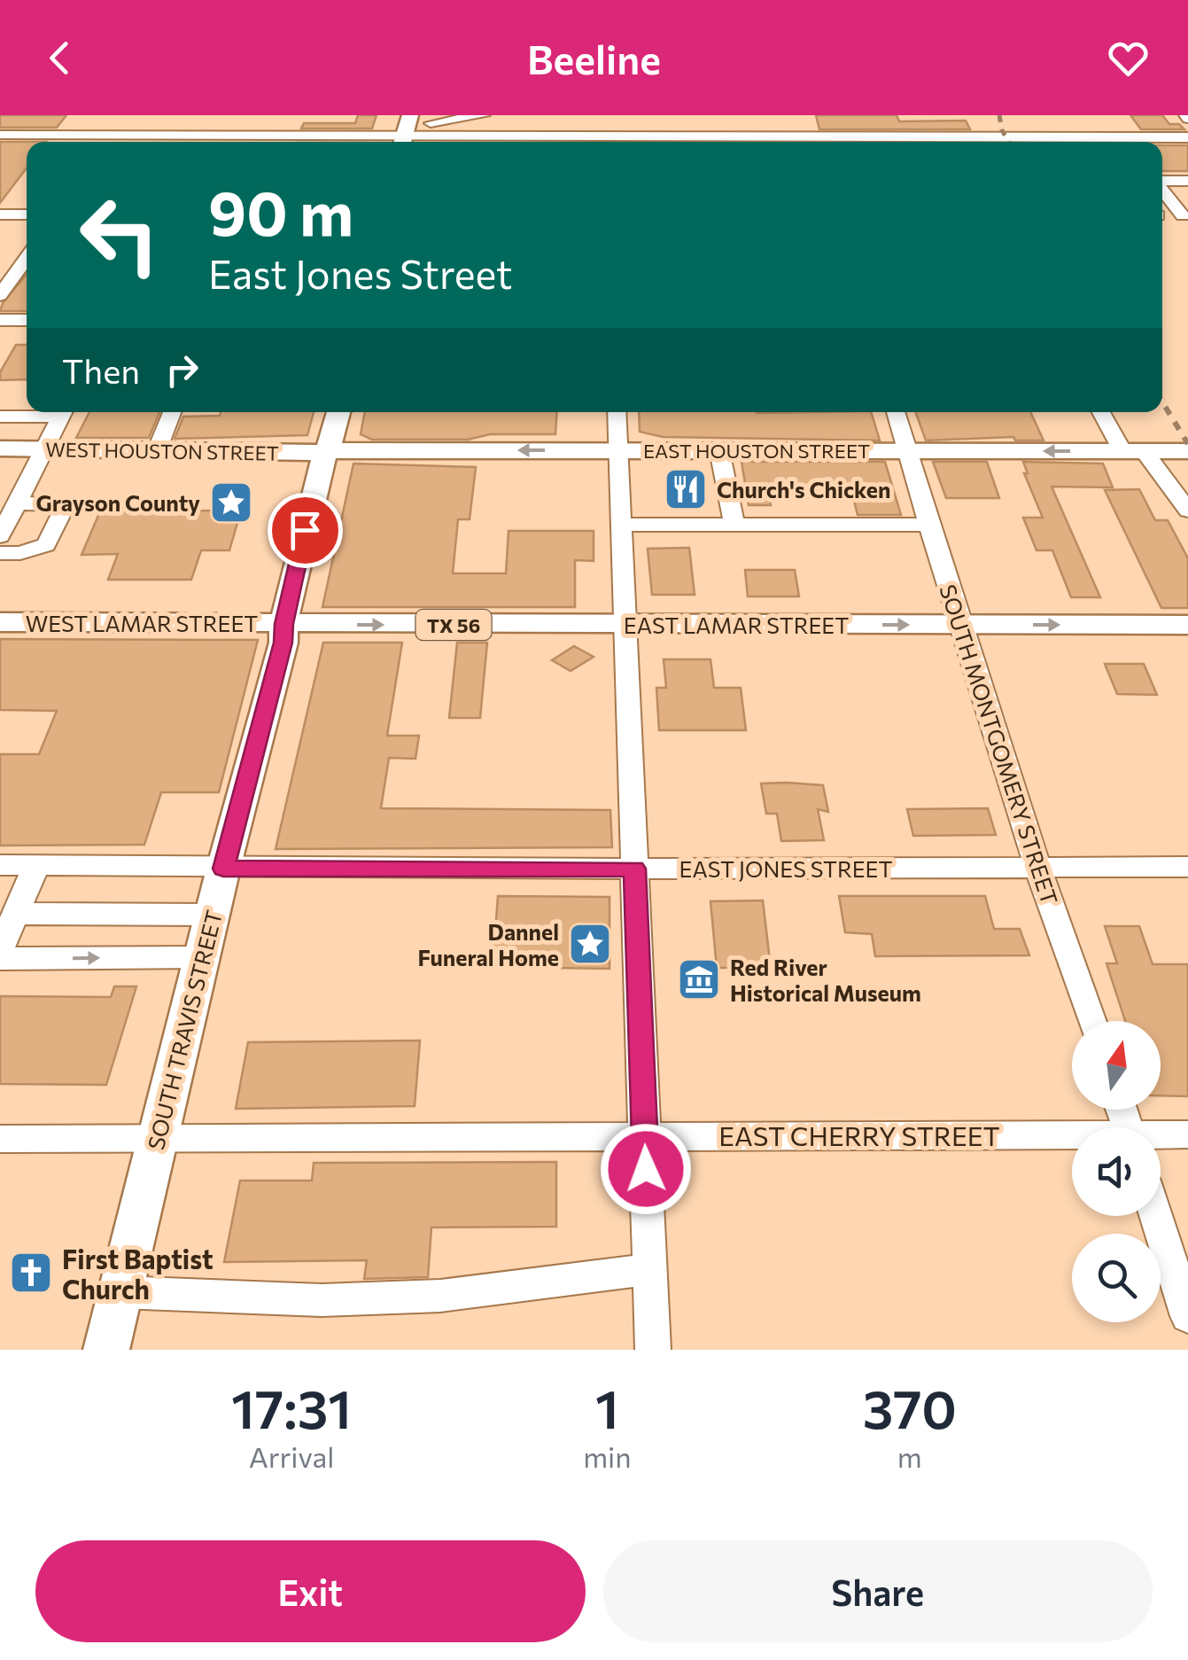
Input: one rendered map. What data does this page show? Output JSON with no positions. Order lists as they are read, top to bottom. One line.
{"streets":{"main road":["EAST HOUSTON STREET","WEST HOUSTON STREET","WEST LAMAR STREET","TX 56","EAST LAMAR STREET","SOUTH TRAVIS STREET"],"street":["SOUTH MONTGOMERY STREET","EAST JONES STREET","EAST CHERRY STREET"]},"crossings":[["EAST HOUSTON STREET","WEST HOUSTON STREET"],["EAST HOUSTON STREET","SOUTH MONTGOMERY STREET"],["EAST HOUSTON STREET","SOUTH TRAVIS STREET"],["WEST HOUSTON STREET","SOUTH TRAVIS STREET"],["WEST LAMAR STREET","EAST LAMAR STREET"],["WEST LAMAR STREET","SOUTH TRAVIS STREET"],["EAST LAMAR STREET","SOUTH MONTGOMERY STREET"],["EAST LAMAR STREET","SOUTH TRAVIS STREET"],["SOUTH MONTGOMERY STREET","EAST JONES STREET"],["EAST JONES STREET","SOUTH TRAVIS STREET"],["SOUTH TRAVIS STREET","EAST CHERRY STREET"]],"one_way":["EAST HOUSTON STREET","EAST LAMAR STREET"],"places":{"restaurant":["Church's Chicken"],"place":["Grayson County","Dannel Funeral Home"],"museum":["Red River Historical Museum"],"church":["First Baptist Church"]},"north":"top","page":{"header":"Beeline","turn":["90 m","East Jones Street"],"then":"Then","eta":["17:31","Arrival","1","min","370","m"],"buttons":["Exit","Share"]}}
